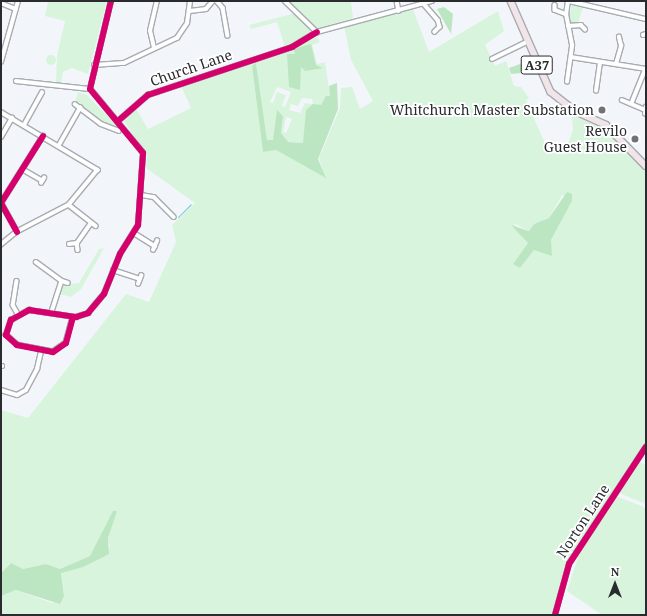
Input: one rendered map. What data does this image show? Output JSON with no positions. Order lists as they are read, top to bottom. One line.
{"streets":{"highway":["A37"],"street":["Church Lane","Norton Lane"]},"places":["Whitchurch Master Substation","Revilo Guest House"],"north":"top"}
